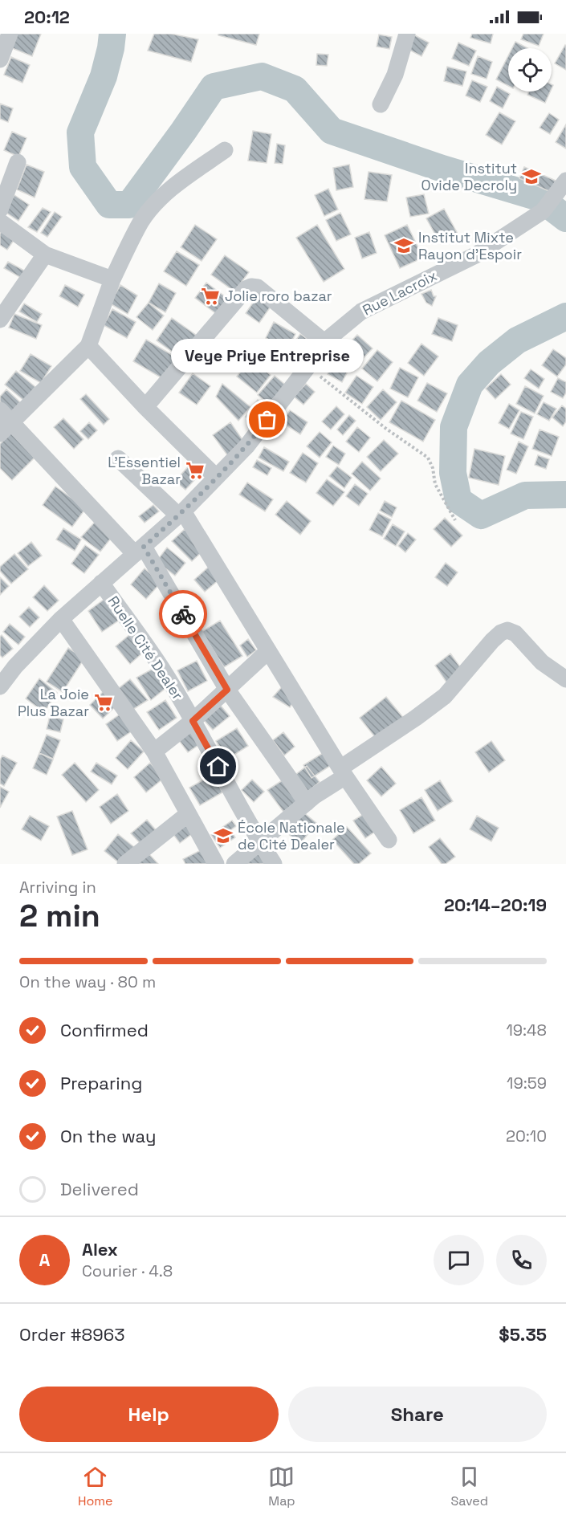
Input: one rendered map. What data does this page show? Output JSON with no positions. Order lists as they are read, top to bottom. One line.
{"streets":{"street":["Rue Lacroix","Ruelle Cité Dealer"]},"crossings":[["Rue Lacroix","Ruelle Cité Dealer"]],"places":{"school or university":["Institut Ovide Decroly","Institut Mixte Rayon d'Espoir","École Nationale de Cité Dealer"],"supermarket":["Jolie roro bazar","L'Essentiel Bazar","La Joie Plus Bazar"],"other":["Veye Priye Entreprise"]},"page":{"status":"20:12","bubble":"Veye Priye Entreprise","heading":["2 min","Arriving in","20:14–20:19"],"panel":["Alex","Courier · 4.8","Order #8963","$5.35"],"bar":"On the way · 80 m","list":[["Confirmed","19:48"],["Preparing","19:59"],["On the way","20:10"],"Delivered"],"round":"A","buttons":["Help","Share"],"tabs":["Home","Map","Saved"]}}
